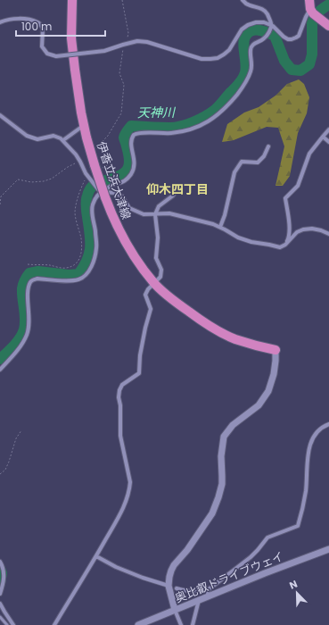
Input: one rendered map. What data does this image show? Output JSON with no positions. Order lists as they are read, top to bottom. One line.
{"streets":{"main road":["伊香立浜大津線"],"street":["奥比叡ドライブウェイ"]},"districts":["仰木四丁目"],"water":["天神川"],"scale_bar":"100 m","north":"top left"}
